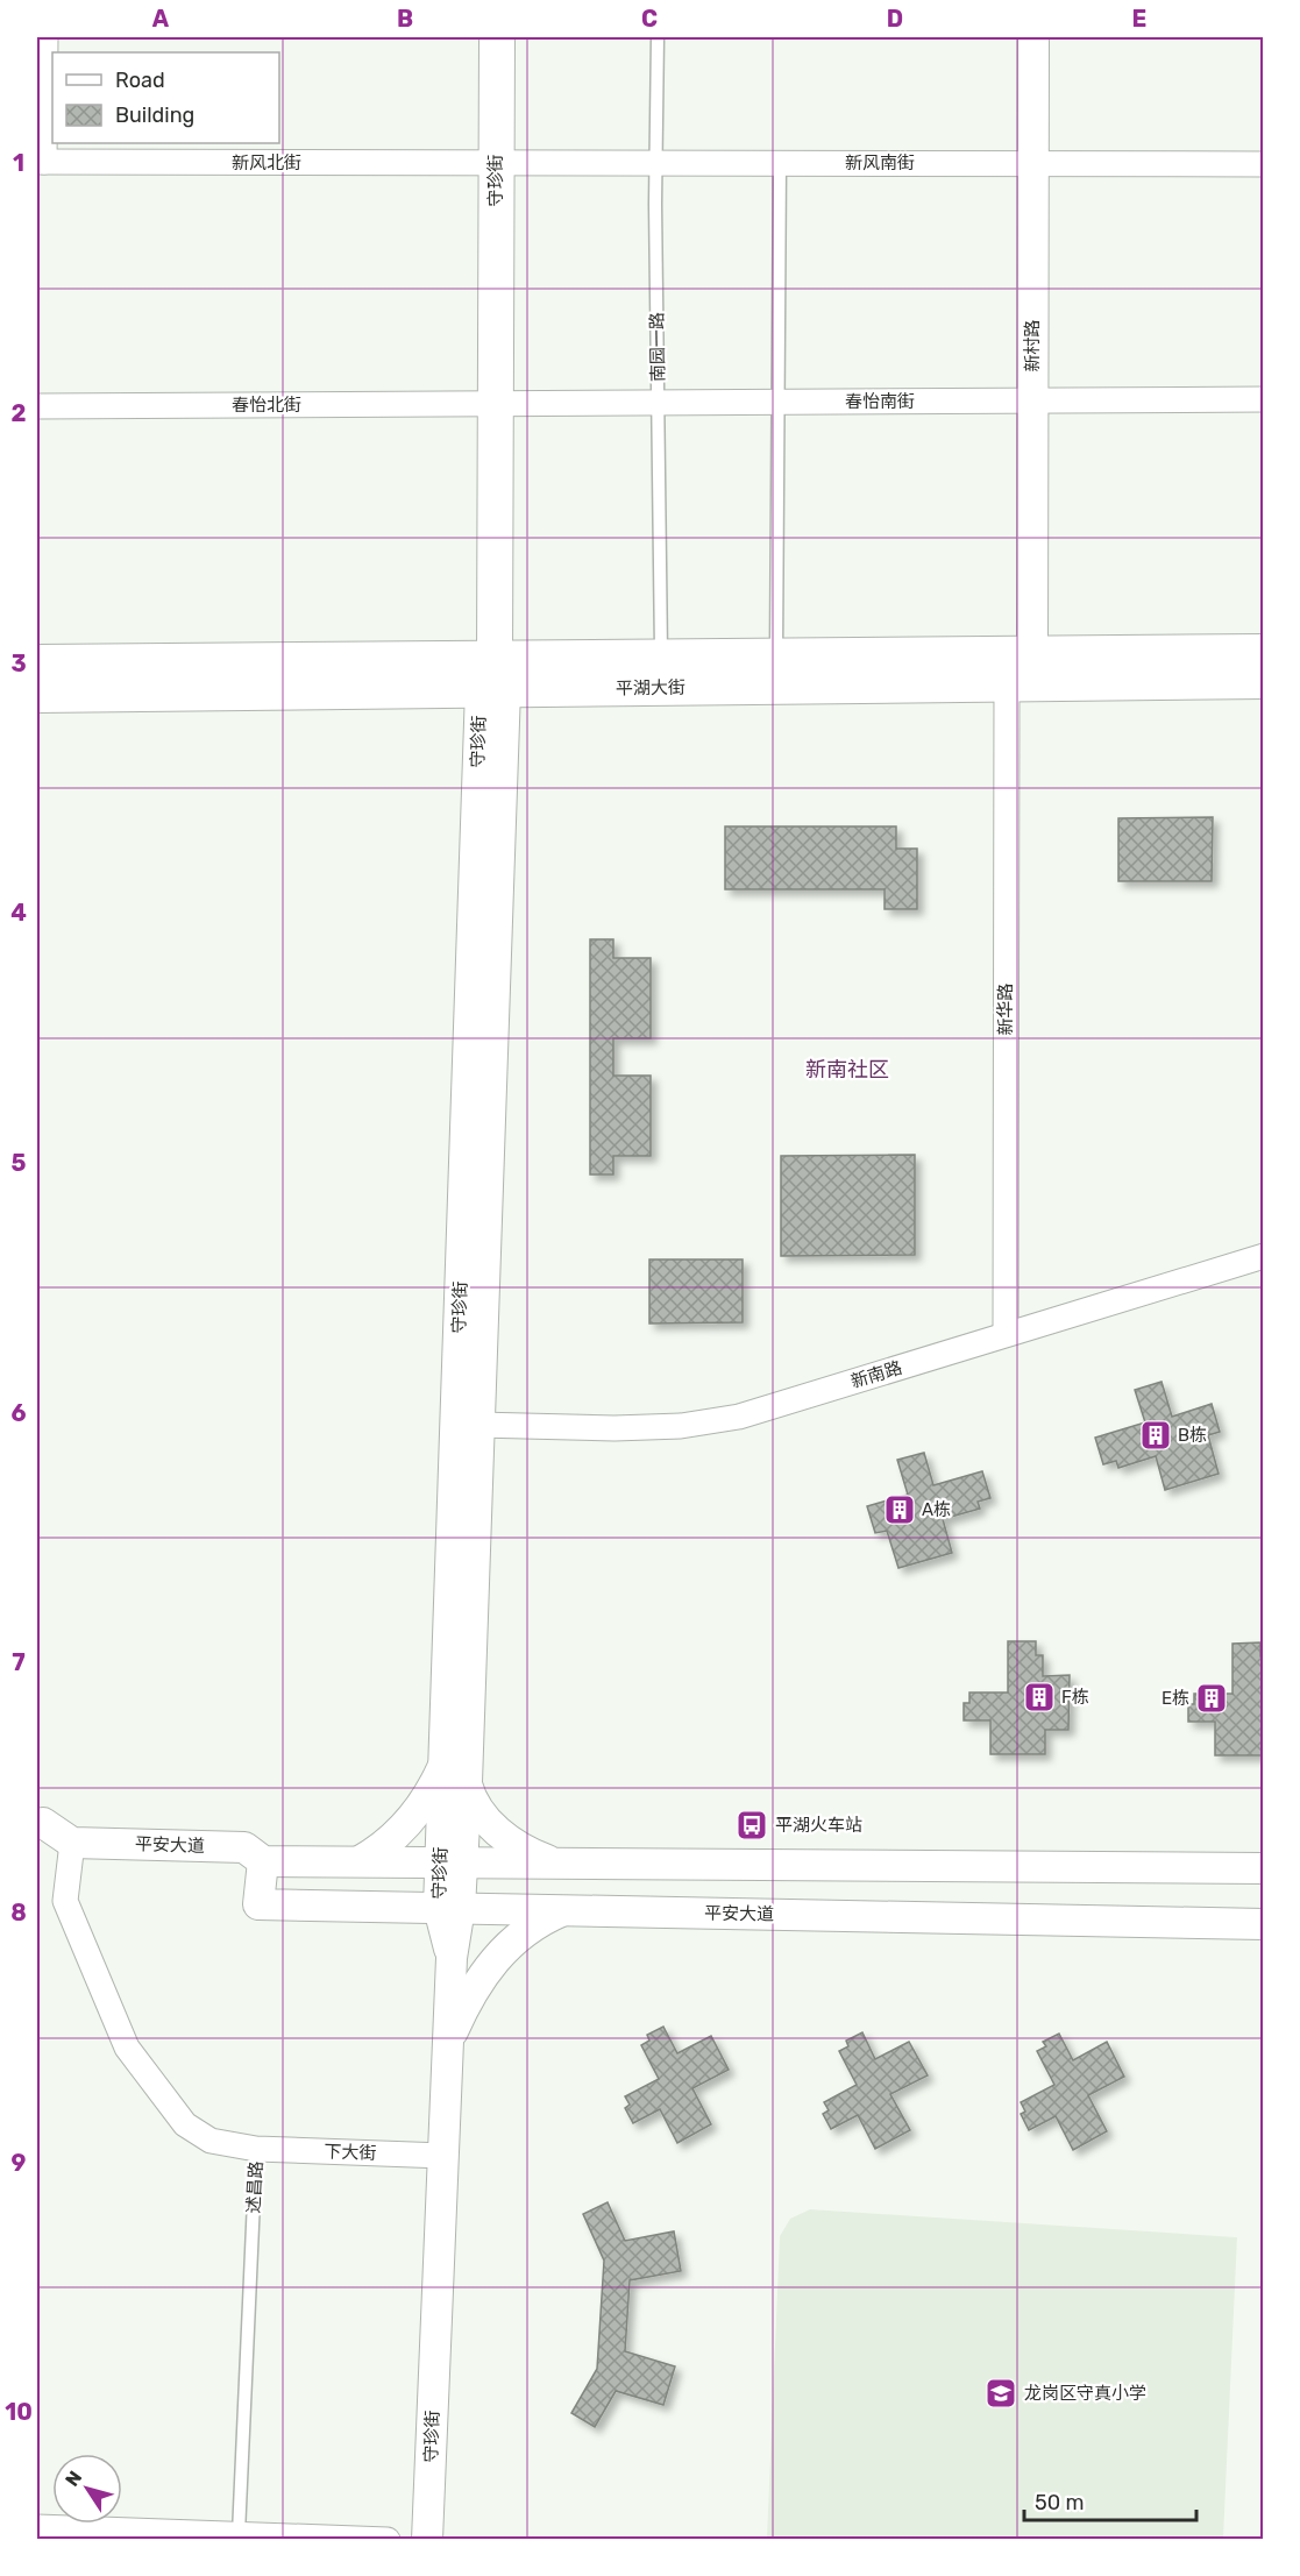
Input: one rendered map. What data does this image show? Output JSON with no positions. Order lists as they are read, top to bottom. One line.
{"streets":{"main road":["守珍街","平湖大街"],"street":["新风北街","新风南街","新村路","春怡南街","春怡北街","新华路","新南路","平安大道","下大街","述昌路"],"lane":["南园一路"]},"crossings":[["新风北街","新风南街"],["新风北街","守珍街"],["新风南街","守珍街"],["新风南街","新村路"],["新风南街","南园一路"],["守珍街","春怡南街"],["守珍街","春怡北街"],["守珍街","平湖大街"],["守珍街","新南路"],["守珍街","平安大道"],["守珍街","下大街"],["新村路","春怡南街"],["新村路","平湖大街"],["南园一路","春怡南街"],["南园一路","平湖大街"],["春怡南街","春怡北街"],["平湖大街","新华路"],["新华路","新南路"],["平安大道","述昌路"],["下大街","述昌路"]],"districts":["新南社区"],"places":{"building":["B栋","A栋","F栋","E栋"],"bus stop":["平湖火车站"],"school or university":["龙岗区守真小学"]},"legend":["Road","Building"],"scale_bar":"50 m","north":"top left","grid":{"columns":["A","B","C","D","E"],"rows":["1","2","3","4","5","6","7","8","9","10"]}}
